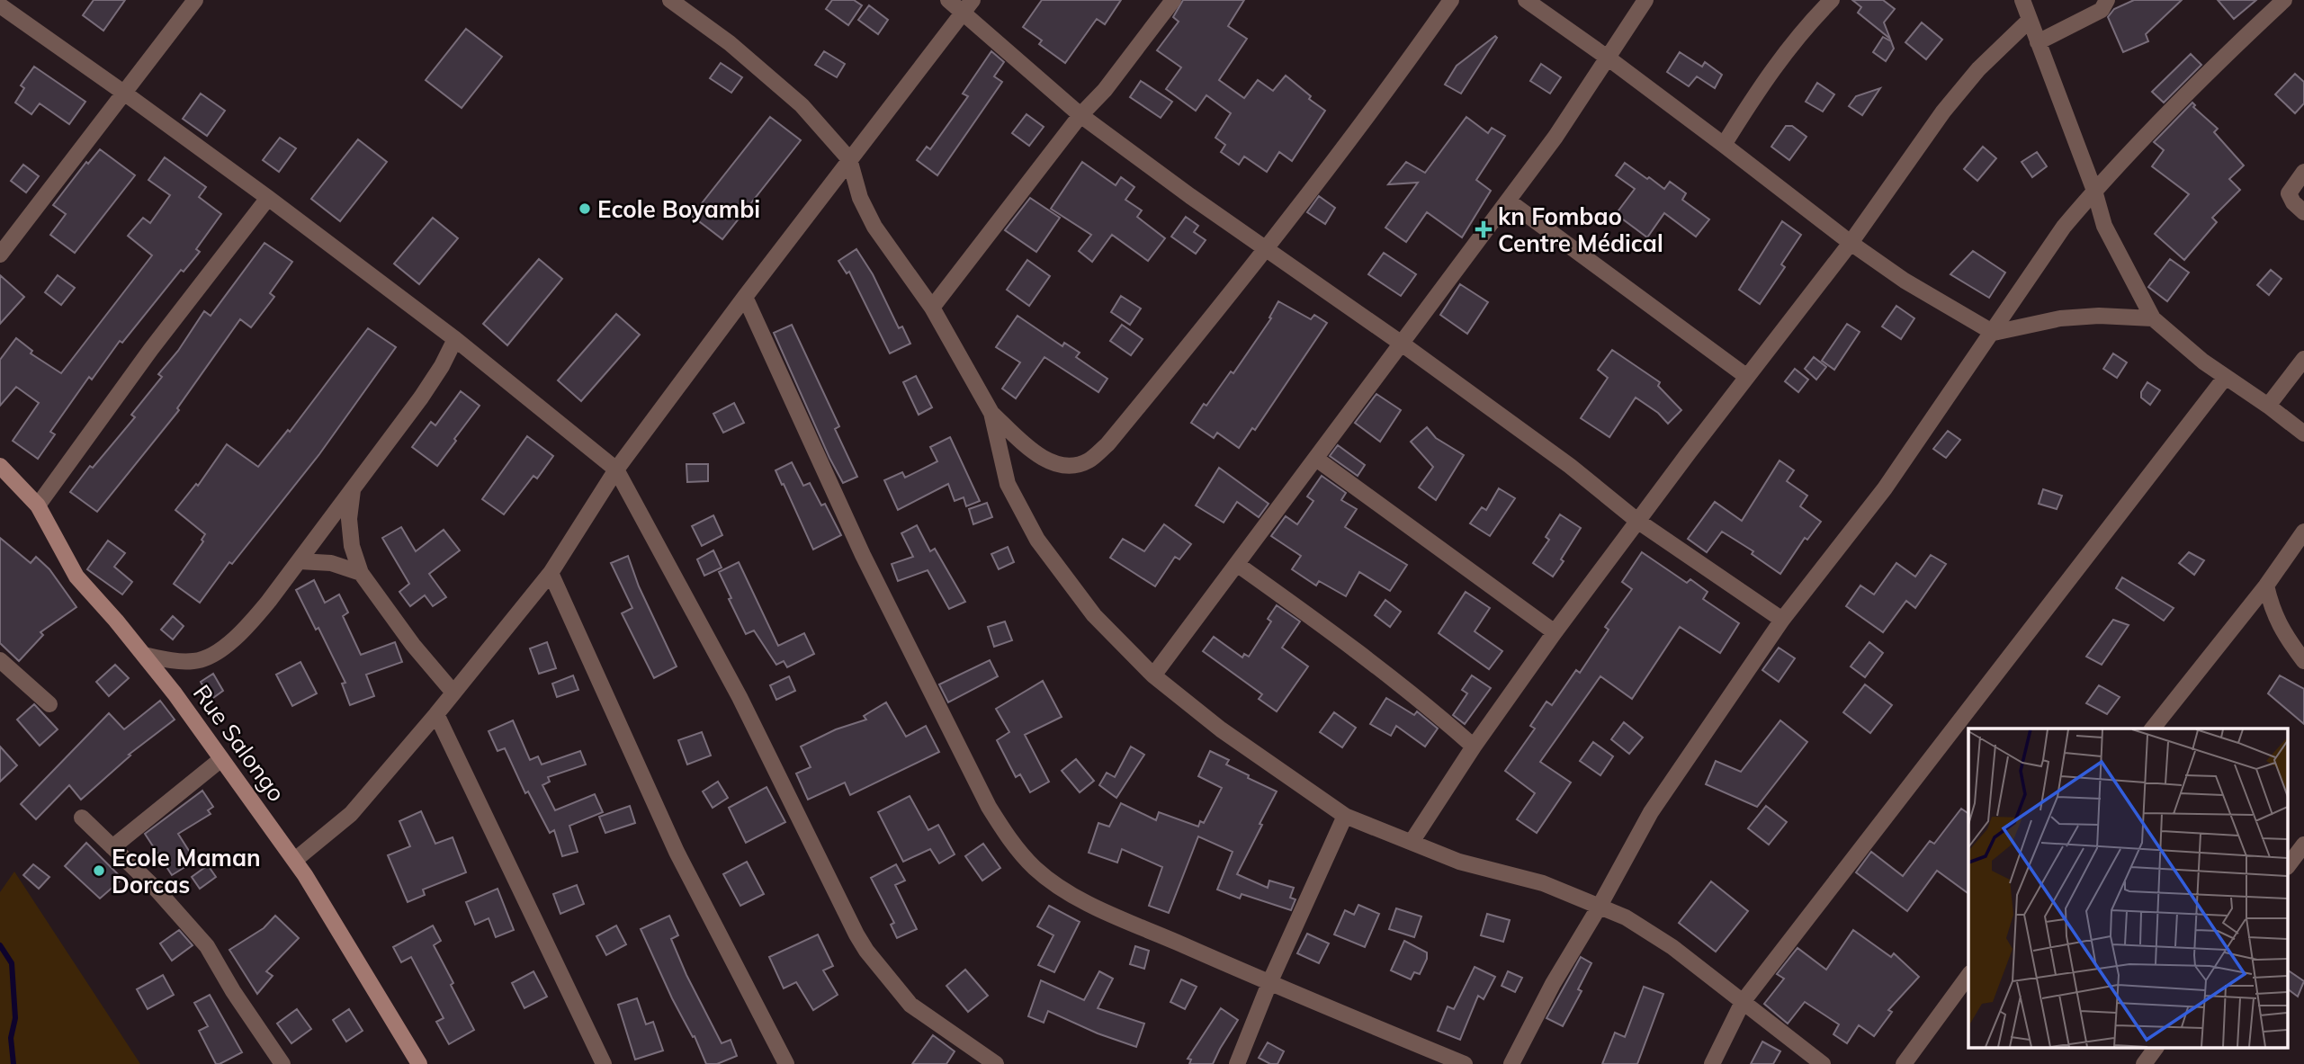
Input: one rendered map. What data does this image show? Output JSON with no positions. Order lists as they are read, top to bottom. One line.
{"streets":{"street":["Rue Salongo"]},"places":{"other":["Ecole Boyambi","Ecole Maman Dorcas"],"health":["kn Fombao Centre Médical"]}}
